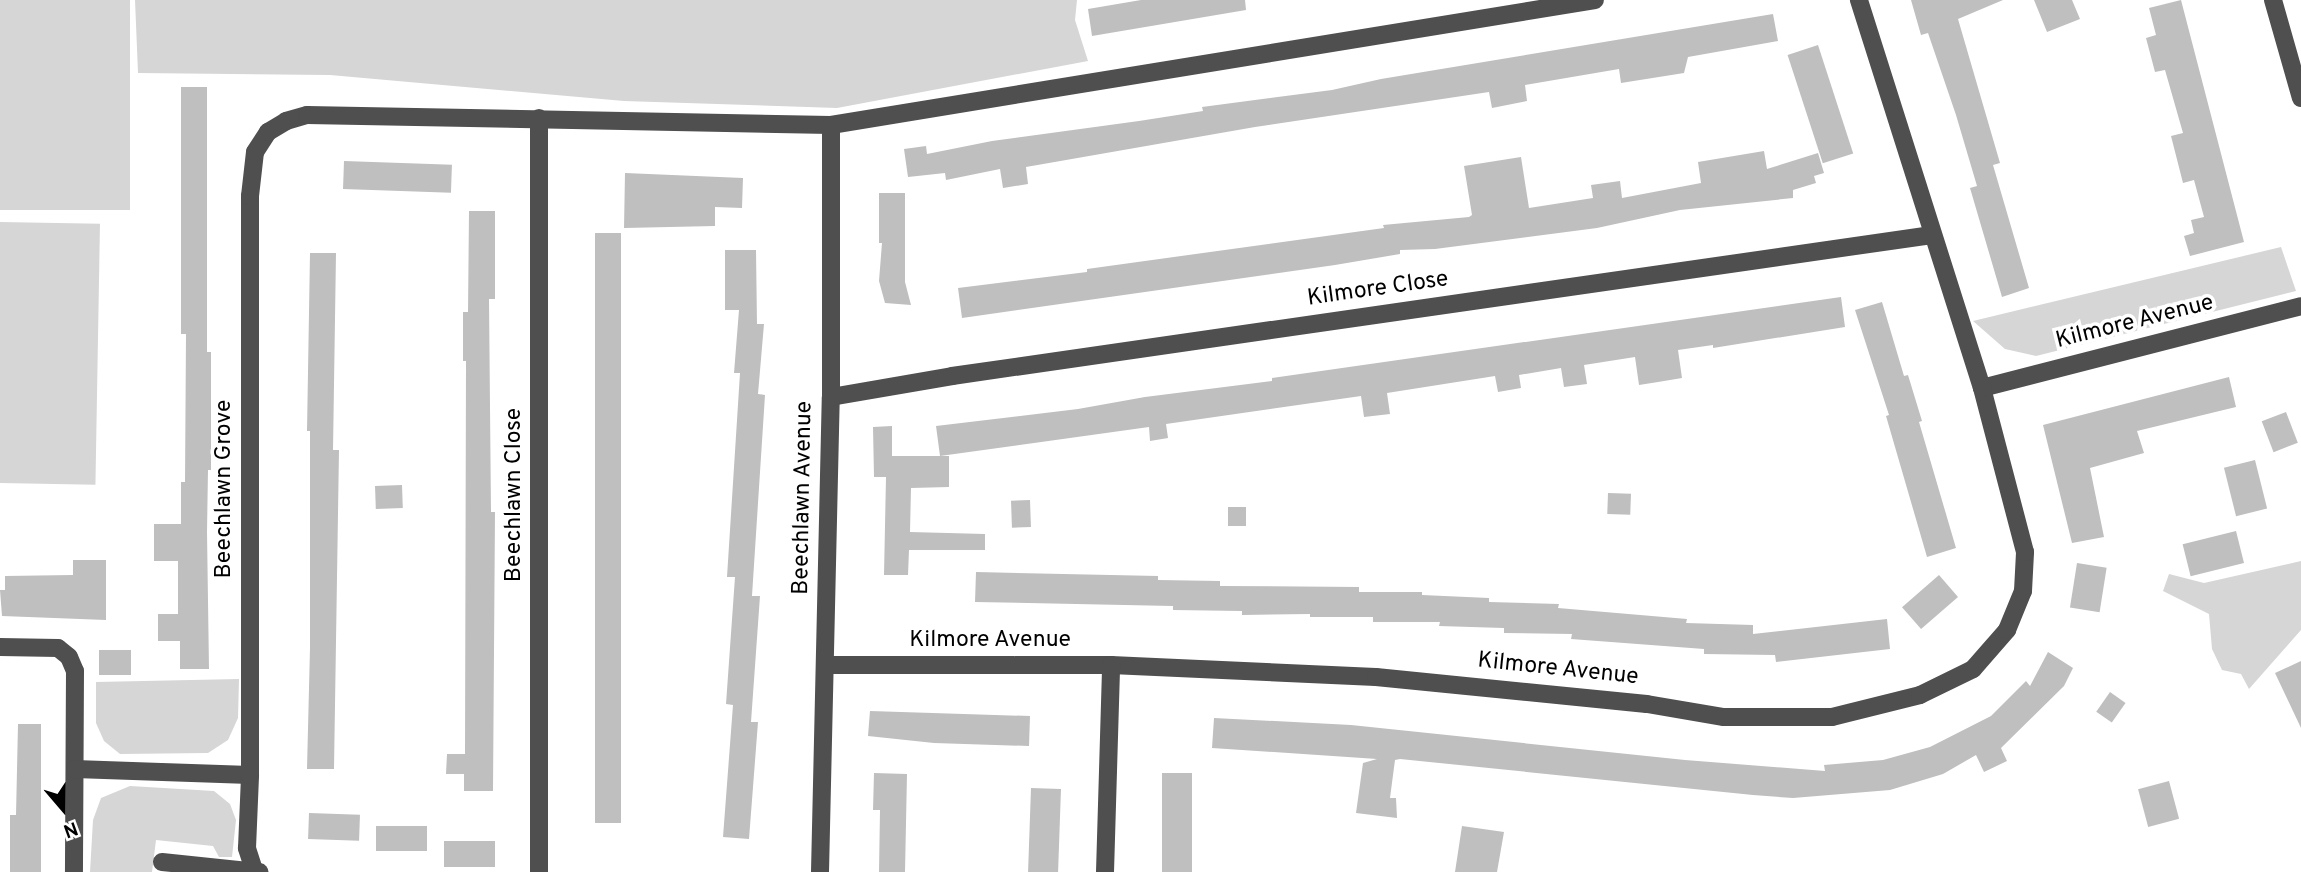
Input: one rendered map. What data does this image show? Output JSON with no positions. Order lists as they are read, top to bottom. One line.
{"streets":{"street":["Kilmore Close","Kilmore Avenue","Beechlawn Grove","Beechlawn Close","Beechlawn Avenue"]},"crossings":[["Kilmore Close","Kilmore Avenue"],["Kilmore Close","Beechlawn Avenue"],["Kilmore Avenue","Beechlawn Avenue"],["Beechlawn Grove","Beechlawn Close"]],"north":"bottom"}
